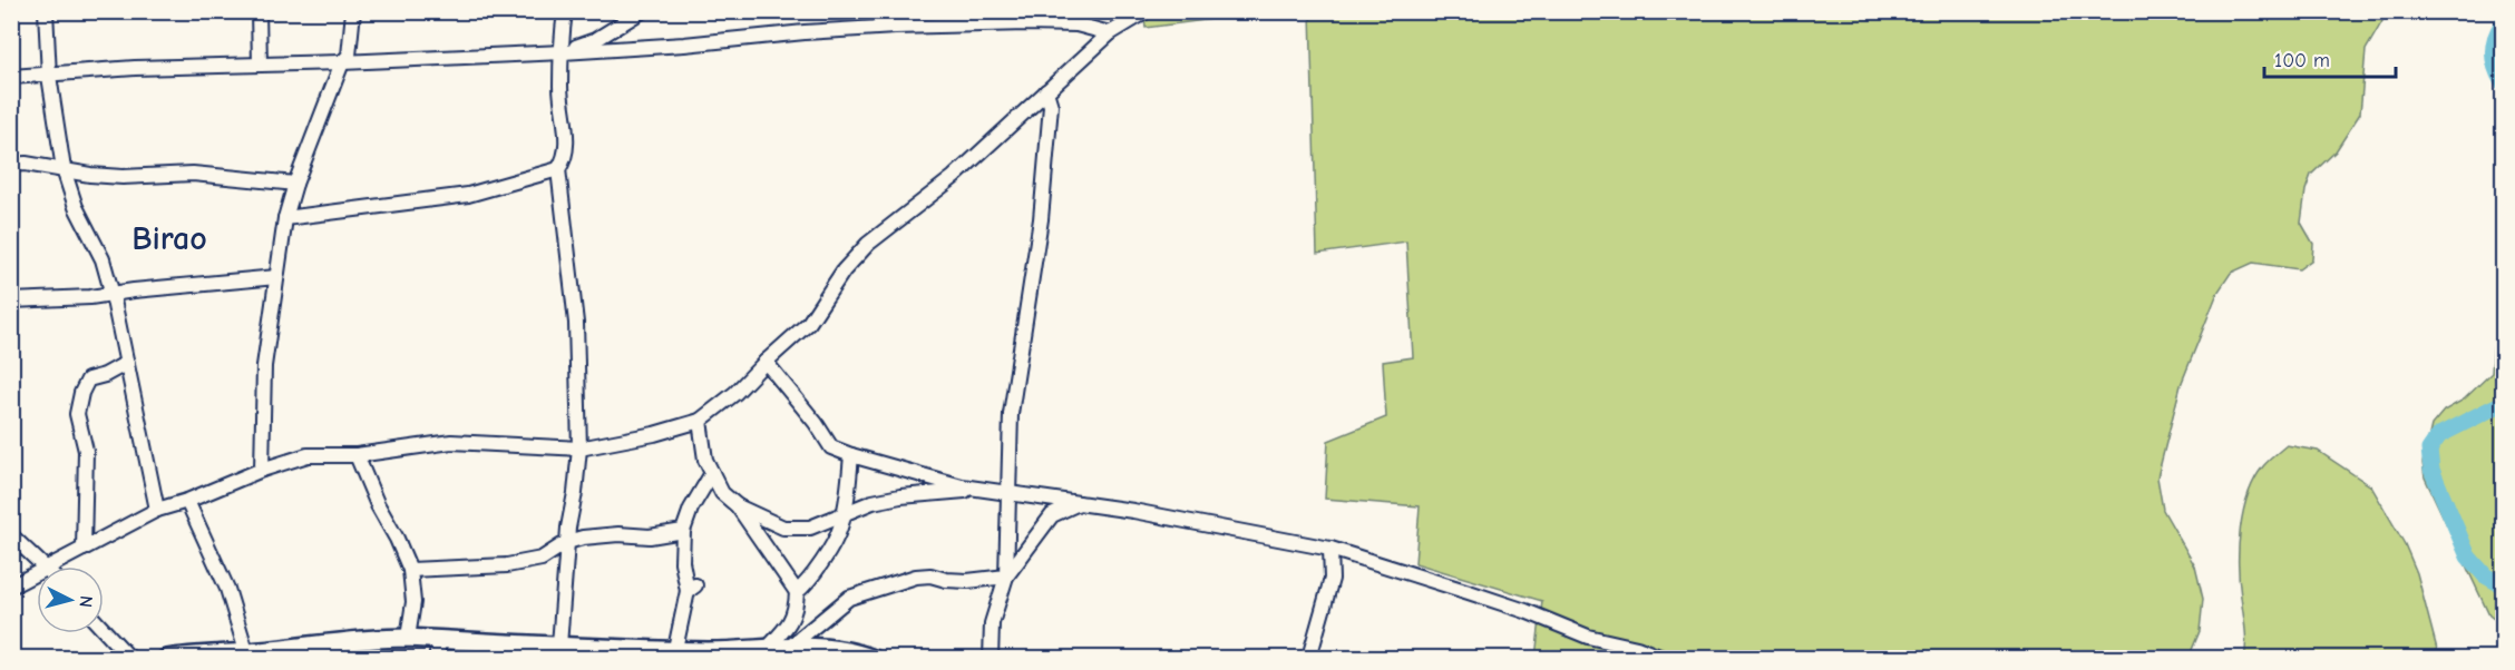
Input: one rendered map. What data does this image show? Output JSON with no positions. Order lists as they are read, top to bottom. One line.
{"districts":["Birao"],"scale_bar":"100 m","north":"right"}
